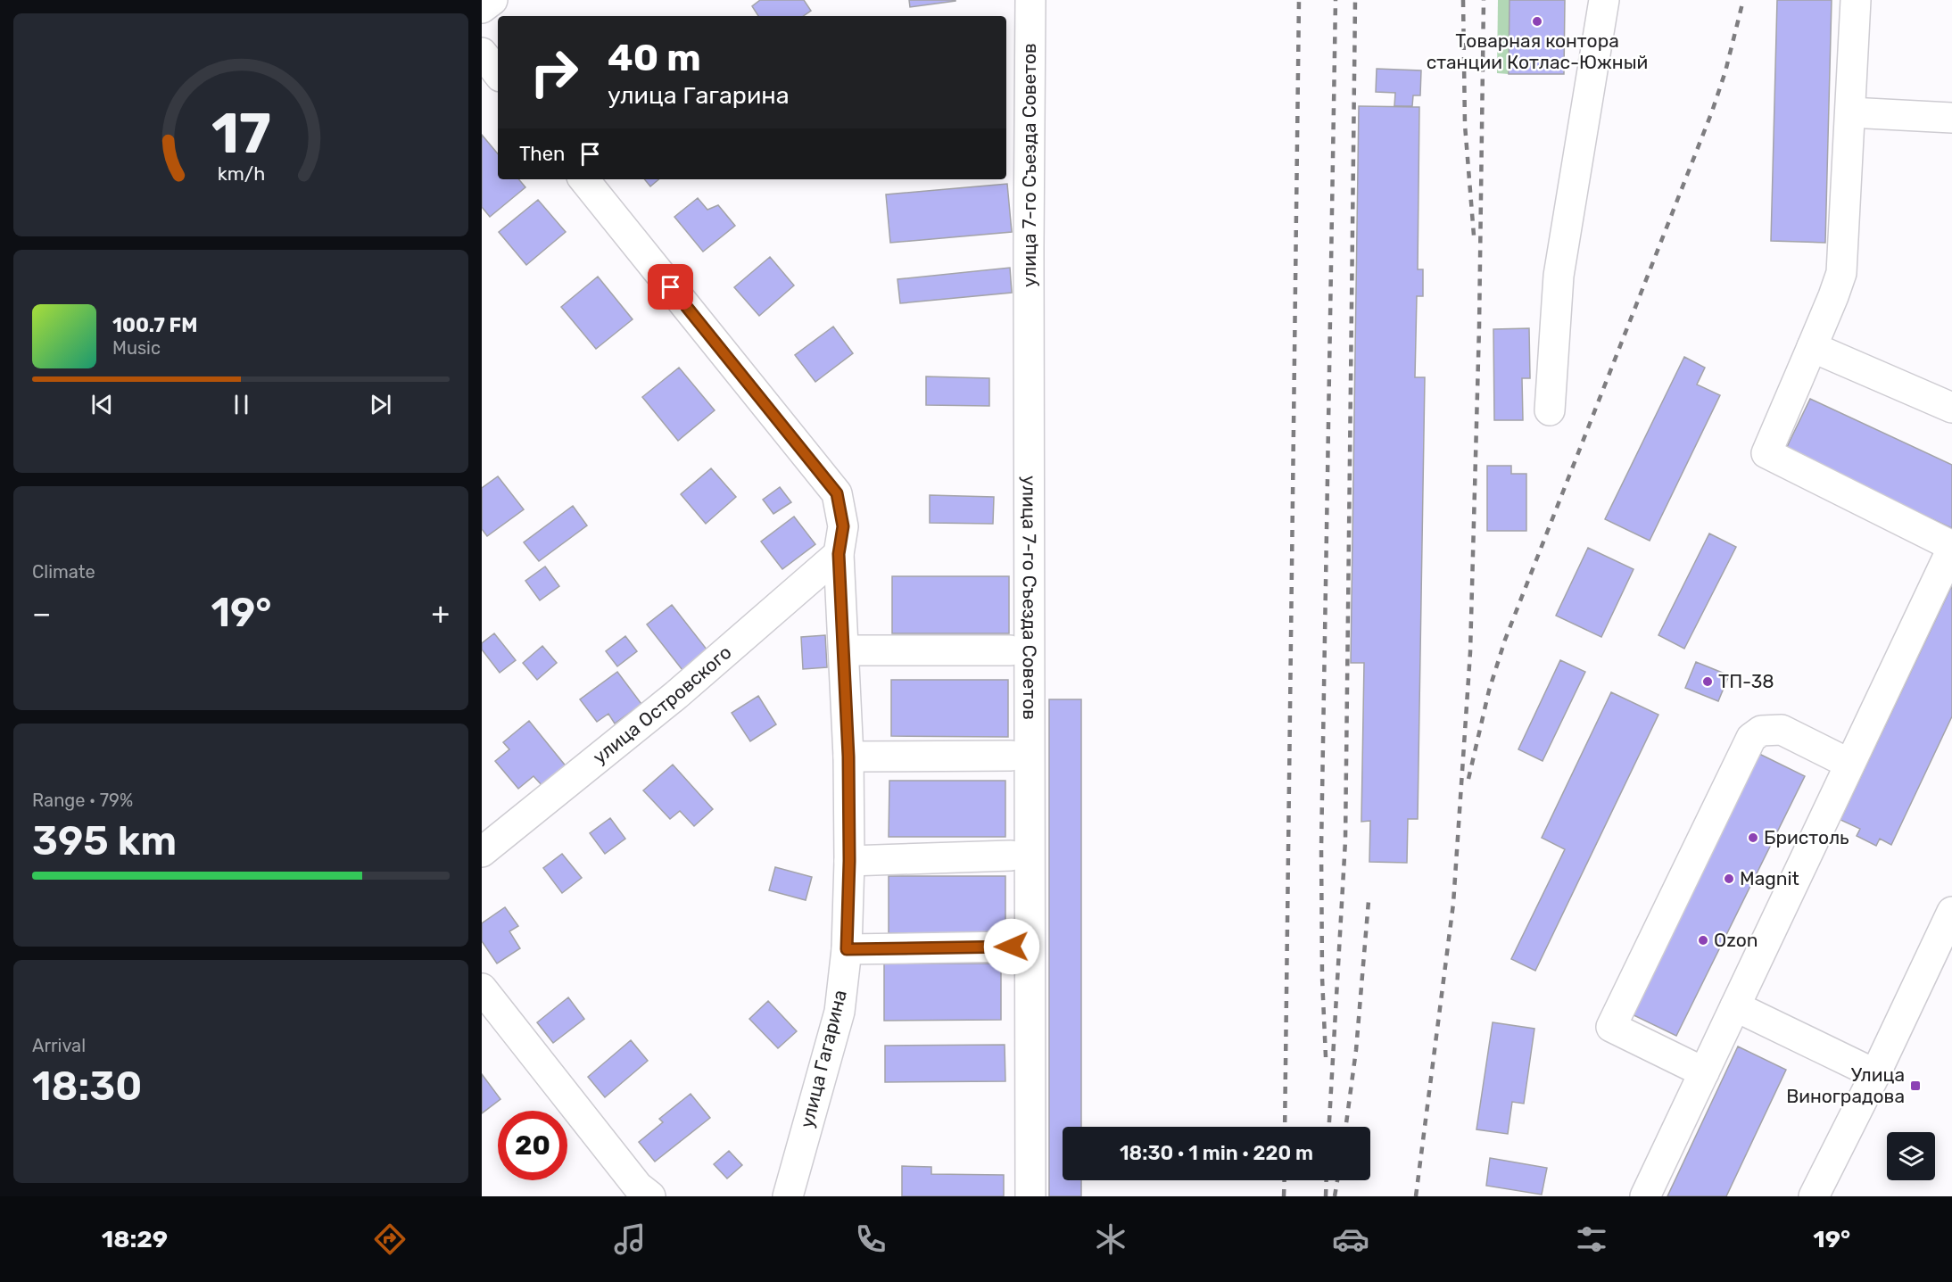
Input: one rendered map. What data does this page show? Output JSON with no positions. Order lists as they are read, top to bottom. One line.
{"streets":{"street":["улица 7-го Съезда Советов","улица Островского","улица Гагарина"]},"crossings":[["улица Островского","улица Гагарина"]],"places":{"other":["Товарная контора станции Котлас-Южный","ТП-38","Бристоль","Magnit","Ozon"],"transit":["Улица Виноградова"]},"page":{"turn":["40 m","улица Гагарина"],"then":"Then","song":["100.7 FM","Music"],"tile":["Climate",["Range · 79%","395 km"],["Arrival","18:30"]],"heat":["−","19°","+"],"limit":"20","trip":"18:30 · 1 min · 220 m","tabs":["18:29","19°"],"gauge":["17","km/h"]}}
